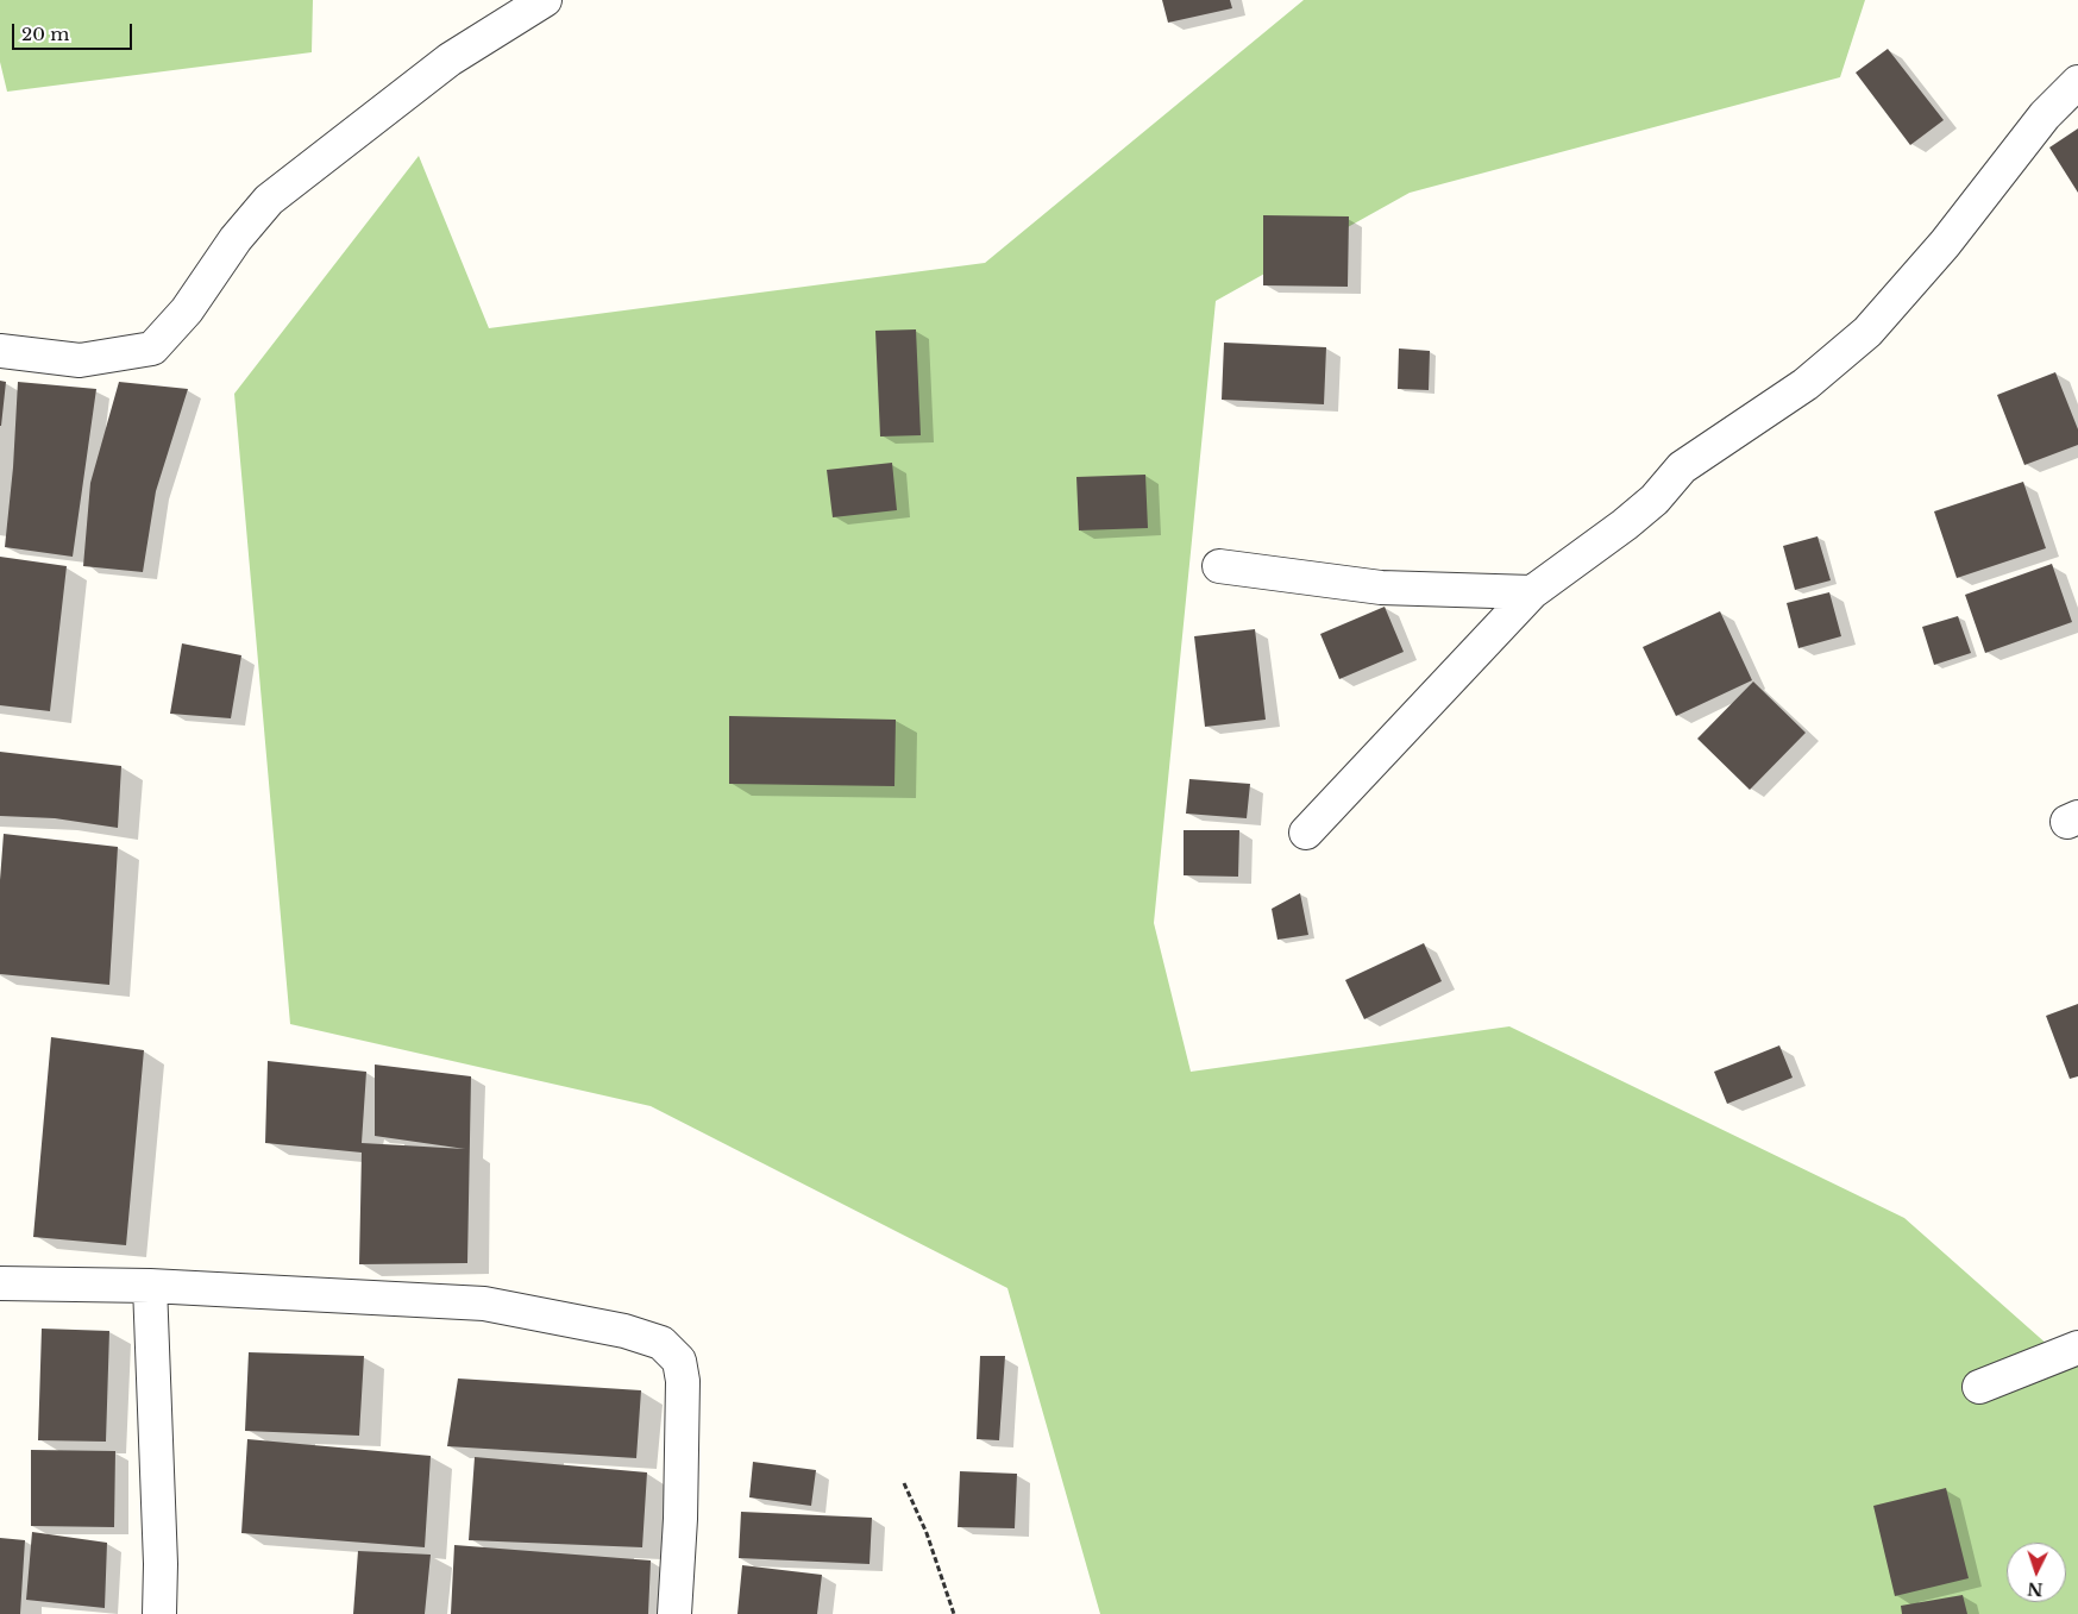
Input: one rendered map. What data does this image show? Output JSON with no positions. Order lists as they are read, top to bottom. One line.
{"scale_bar":"20 m","north":"bottom"}
